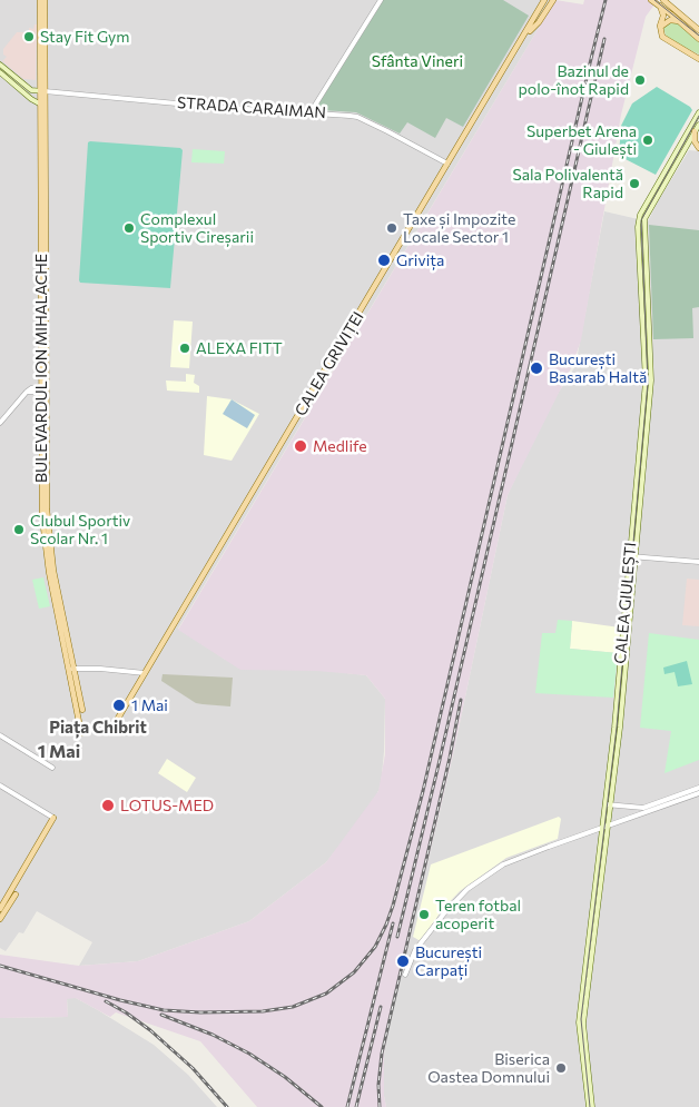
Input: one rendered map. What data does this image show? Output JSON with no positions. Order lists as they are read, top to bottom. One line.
{"streets":{"main road":["CALEA GRIVIȚEI","BULEVARDUL ION MIHALACHE","CALEA GIULEȘTI"],"street":["STRADA CARAIMAN"]},"crossings":[["STRADA CARAIMAN","CALEA GRIVIȚEI"],["STRADA CARAIMAN","BULEVARDUL ION MIHALACHE"]],"districts":["Piața Chibrit","1 Mai"],"parks":["Sfânta Vineri"],"places":["Stay Fit Gym","Bazinul de polo-înot Rapid","Superbet Arena - Giulești","Sala Polivalentă Rapid","Complexul Sportiv Cireșarii","Taxe și Impozite Locale Sector 1","Grivița","ALEXA FITT","București Basarab Haltă","Medlife","Clubul Sportiv Scolar Nr. 1","1 Mai","LOTUS-MED","Teren fotbal acoperit","București Carpați","Biserica Oastea Domnului"]}
